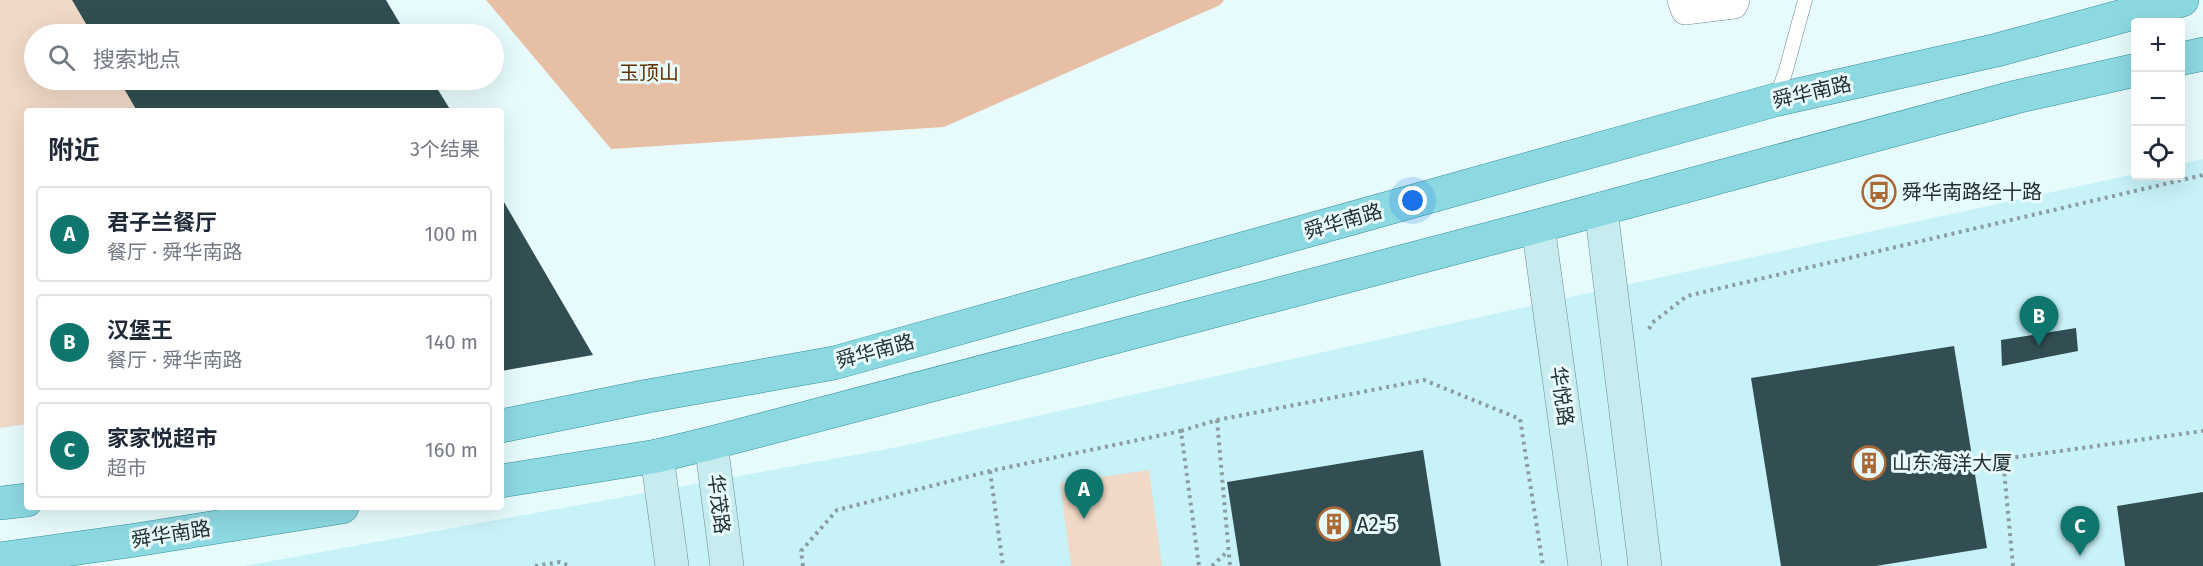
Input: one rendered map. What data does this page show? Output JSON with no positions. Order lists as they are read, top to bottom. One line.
{"streets":{"main road":["舜华南路"],"street":["华悦路","华茂路"]},"parks":["玉顶山"],"places":{"bus stop":["舜华南路经十路"],"building":["山东海洋大厦","A2-5"]},"page":{"map_buttons":["+","−"],"search":"搜索地点","heading":["附近","3个结果"],"list":[{"mark":"A","name":"君子兰餐厅","note":"餐厅 · 舜华南路","value":"100 m"},{"mark":"B","name":"汉堡王","note":"餐厅 · 舜华南路","value":"140 m"},{"mark":"C","name":"家家悦超市","note":"超市","value":"160 m"}],"pins":["B","A","C"]}}
